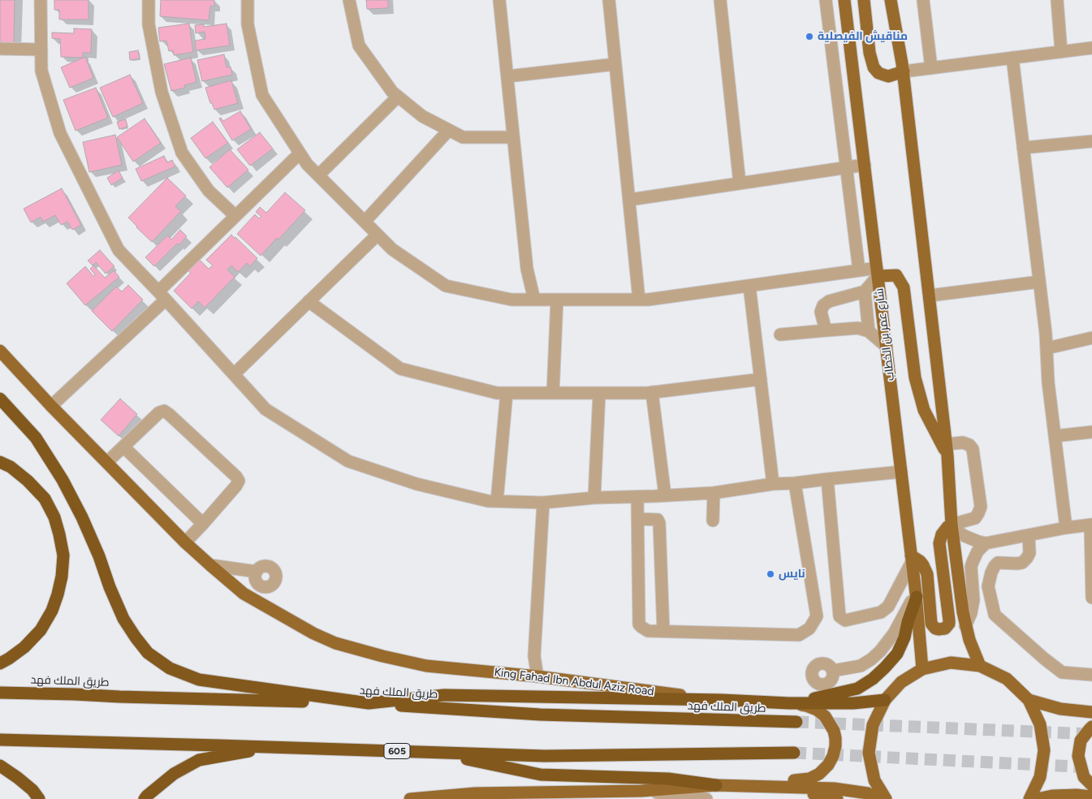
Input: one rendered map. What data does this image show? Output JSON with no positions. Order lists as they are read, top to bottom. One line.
{"streets":{"highway":["طريق الملك فهد","605"],"main road":["شارع عمر بن الخطاب","King Fahad Ibn Abdul Aziz Road"]},"places":["مناقيش الفيصلية","نايس"]}
